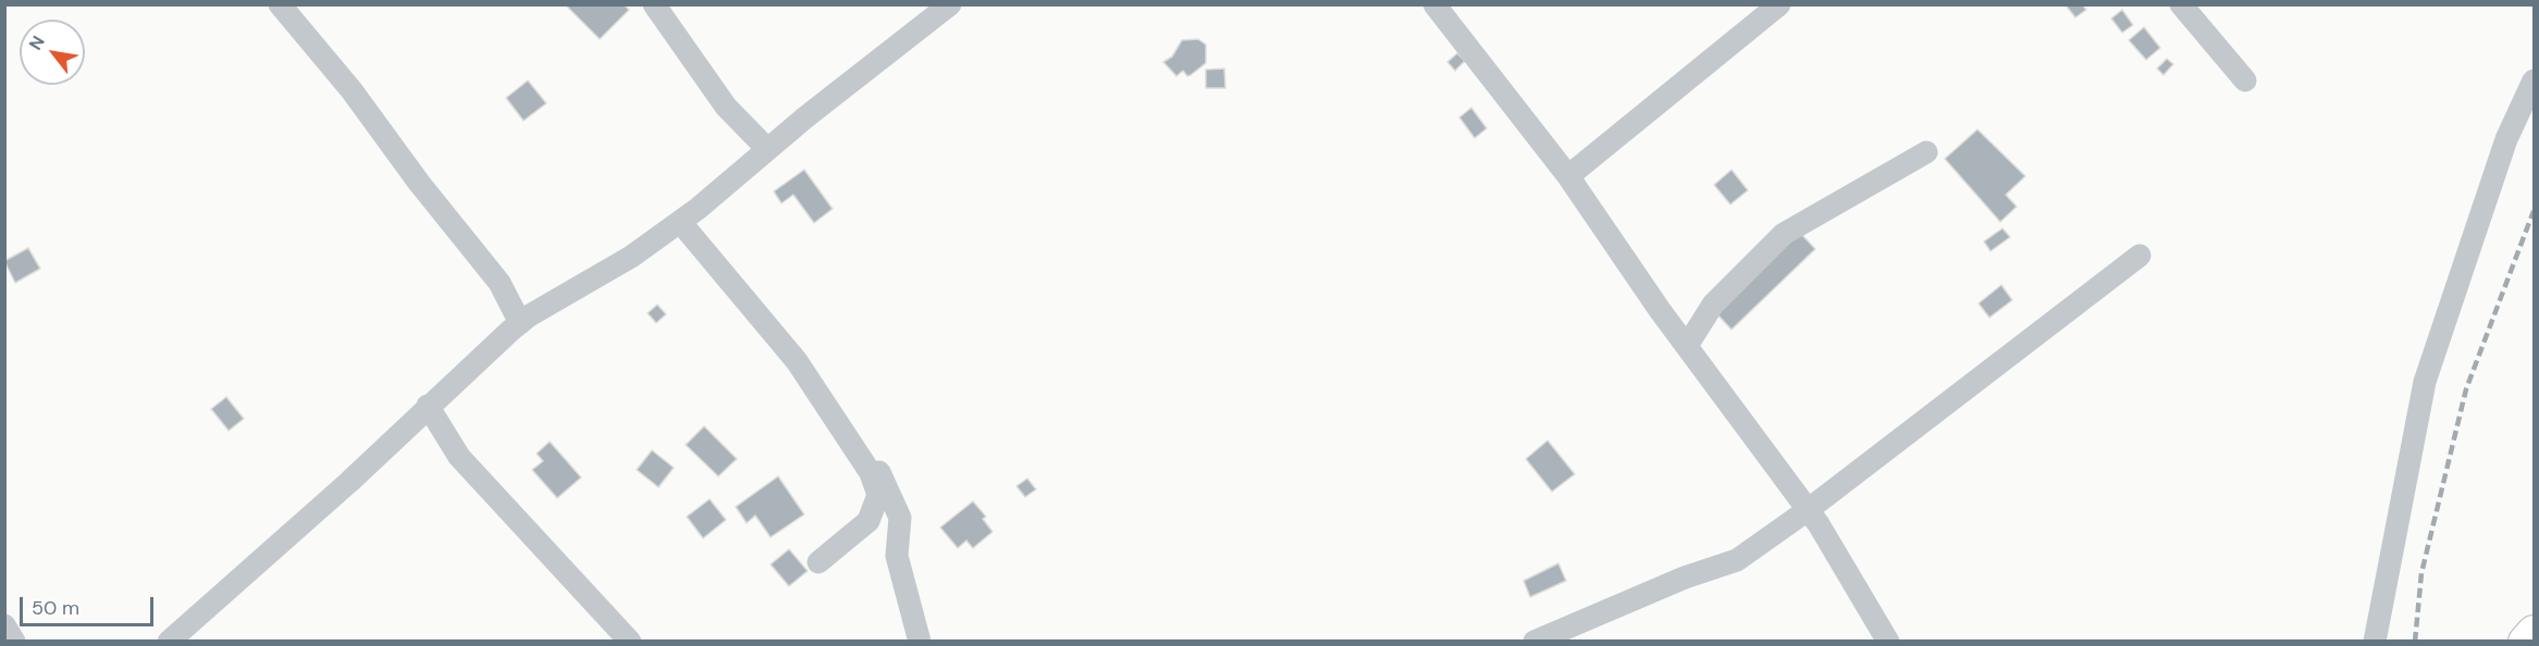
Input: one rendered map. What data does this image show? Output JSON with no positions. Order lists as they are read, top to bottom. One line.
{"scale_bar":"50 m","north":"top left"}
